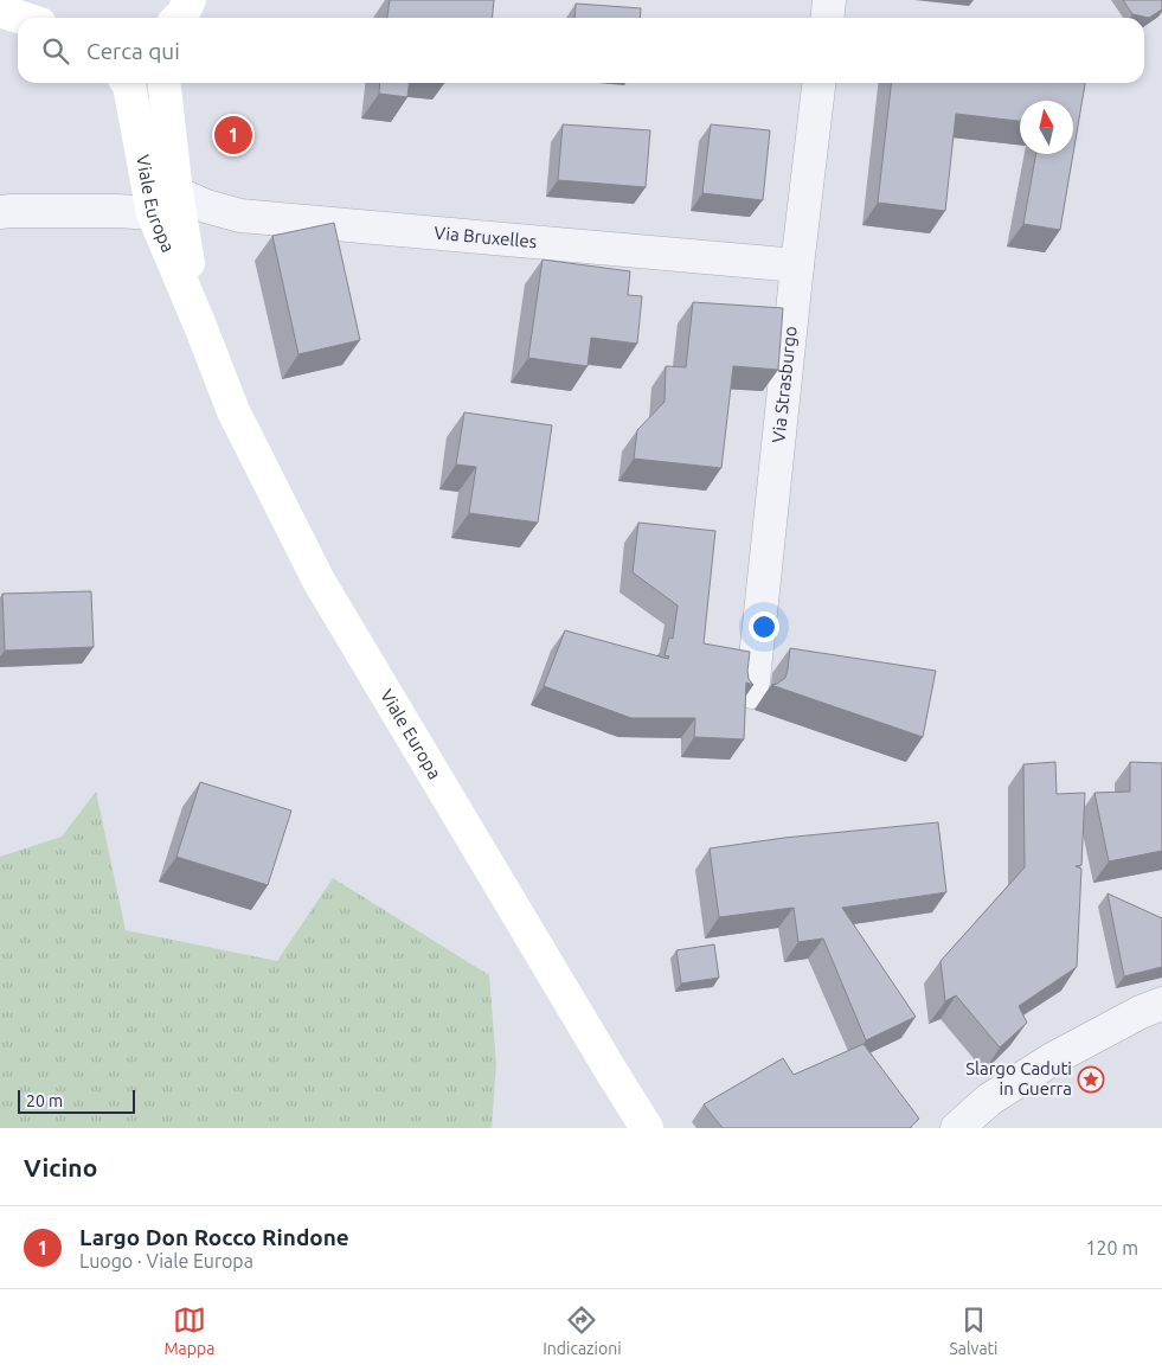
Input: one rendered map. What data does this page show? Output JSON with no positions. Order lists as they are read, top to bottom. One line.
{"streets":{"main road":["Viale Europa"],"street":["Via Bruxelles","Via Strasburgo"]},"crossings":[["Viale Europa","Via Bruxelles"],["Via Bruxelles","Via Strasburgo"]],"places":{"place":["Slargo Caduti in Guerra"]},"scale_bar":"20 m","north":"top","page":{"search":"Cerca qui","pins":"1","scale":"20 m","heading":"Vicino","list":[{"mark":"1","name":"Largo Don Rocco Rindone","note":"Luogo · Viale Europa","value":"120 m"}],"nav":["Mappa","Indicazioni","Salvati"]}}
